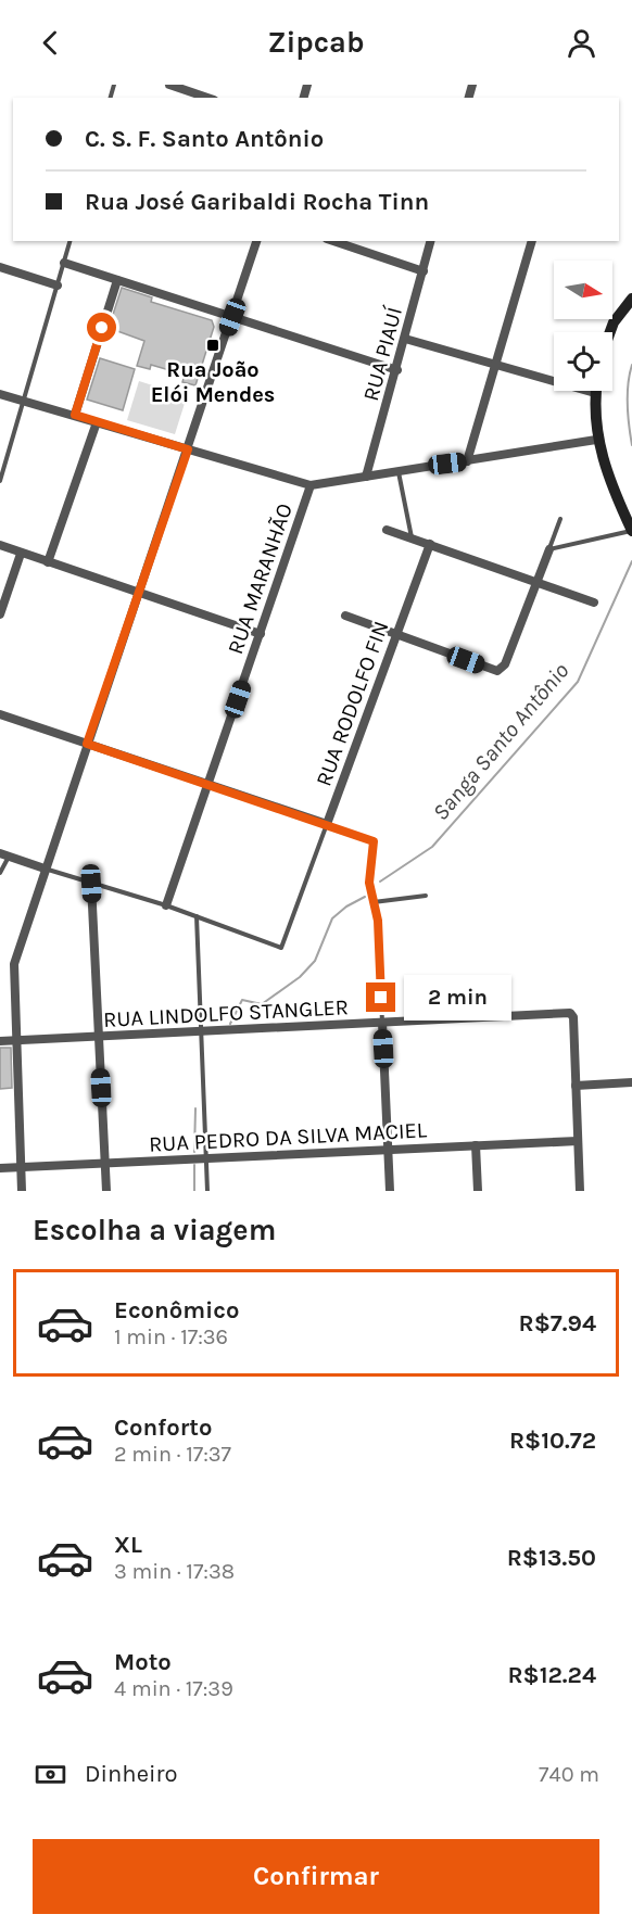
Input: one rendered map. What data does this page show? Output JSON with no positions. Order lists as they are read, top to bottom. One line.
{"streets":{"street":["RUA PIAUÍ","RUA MARANHÃO","RUA RODOLFO FIN","RUA LINDOLFO STANGLER","RUA PEDRO DA SILVA MACIEL"]},"water":["Sanga Santo Antônio"],"places":{"transit":["Rua João Elói Mendes"]},"north":"right","page":{"header":"Zipcab","banner":["C. S. F. Santo Antônio","Rua José Garibaldi Rocha Tinn"],"bubble":"2 min","heading":"Escolha a viagem","list":[{"name":"Econômico","note":"1 min · 17:36","value":"R$7.94"},{"name":"Conforto","note":"2 min · 17:37","value":"R$10.72"},{"name":"XL","note":"3 min · 17:38","value":"R$13.50"},{"name":"Moto","note":"4 min · 17:39","value":"R$12.24"}],"pay":["Dinheiro","740 m"],"buttons":"Confirmar"}}
